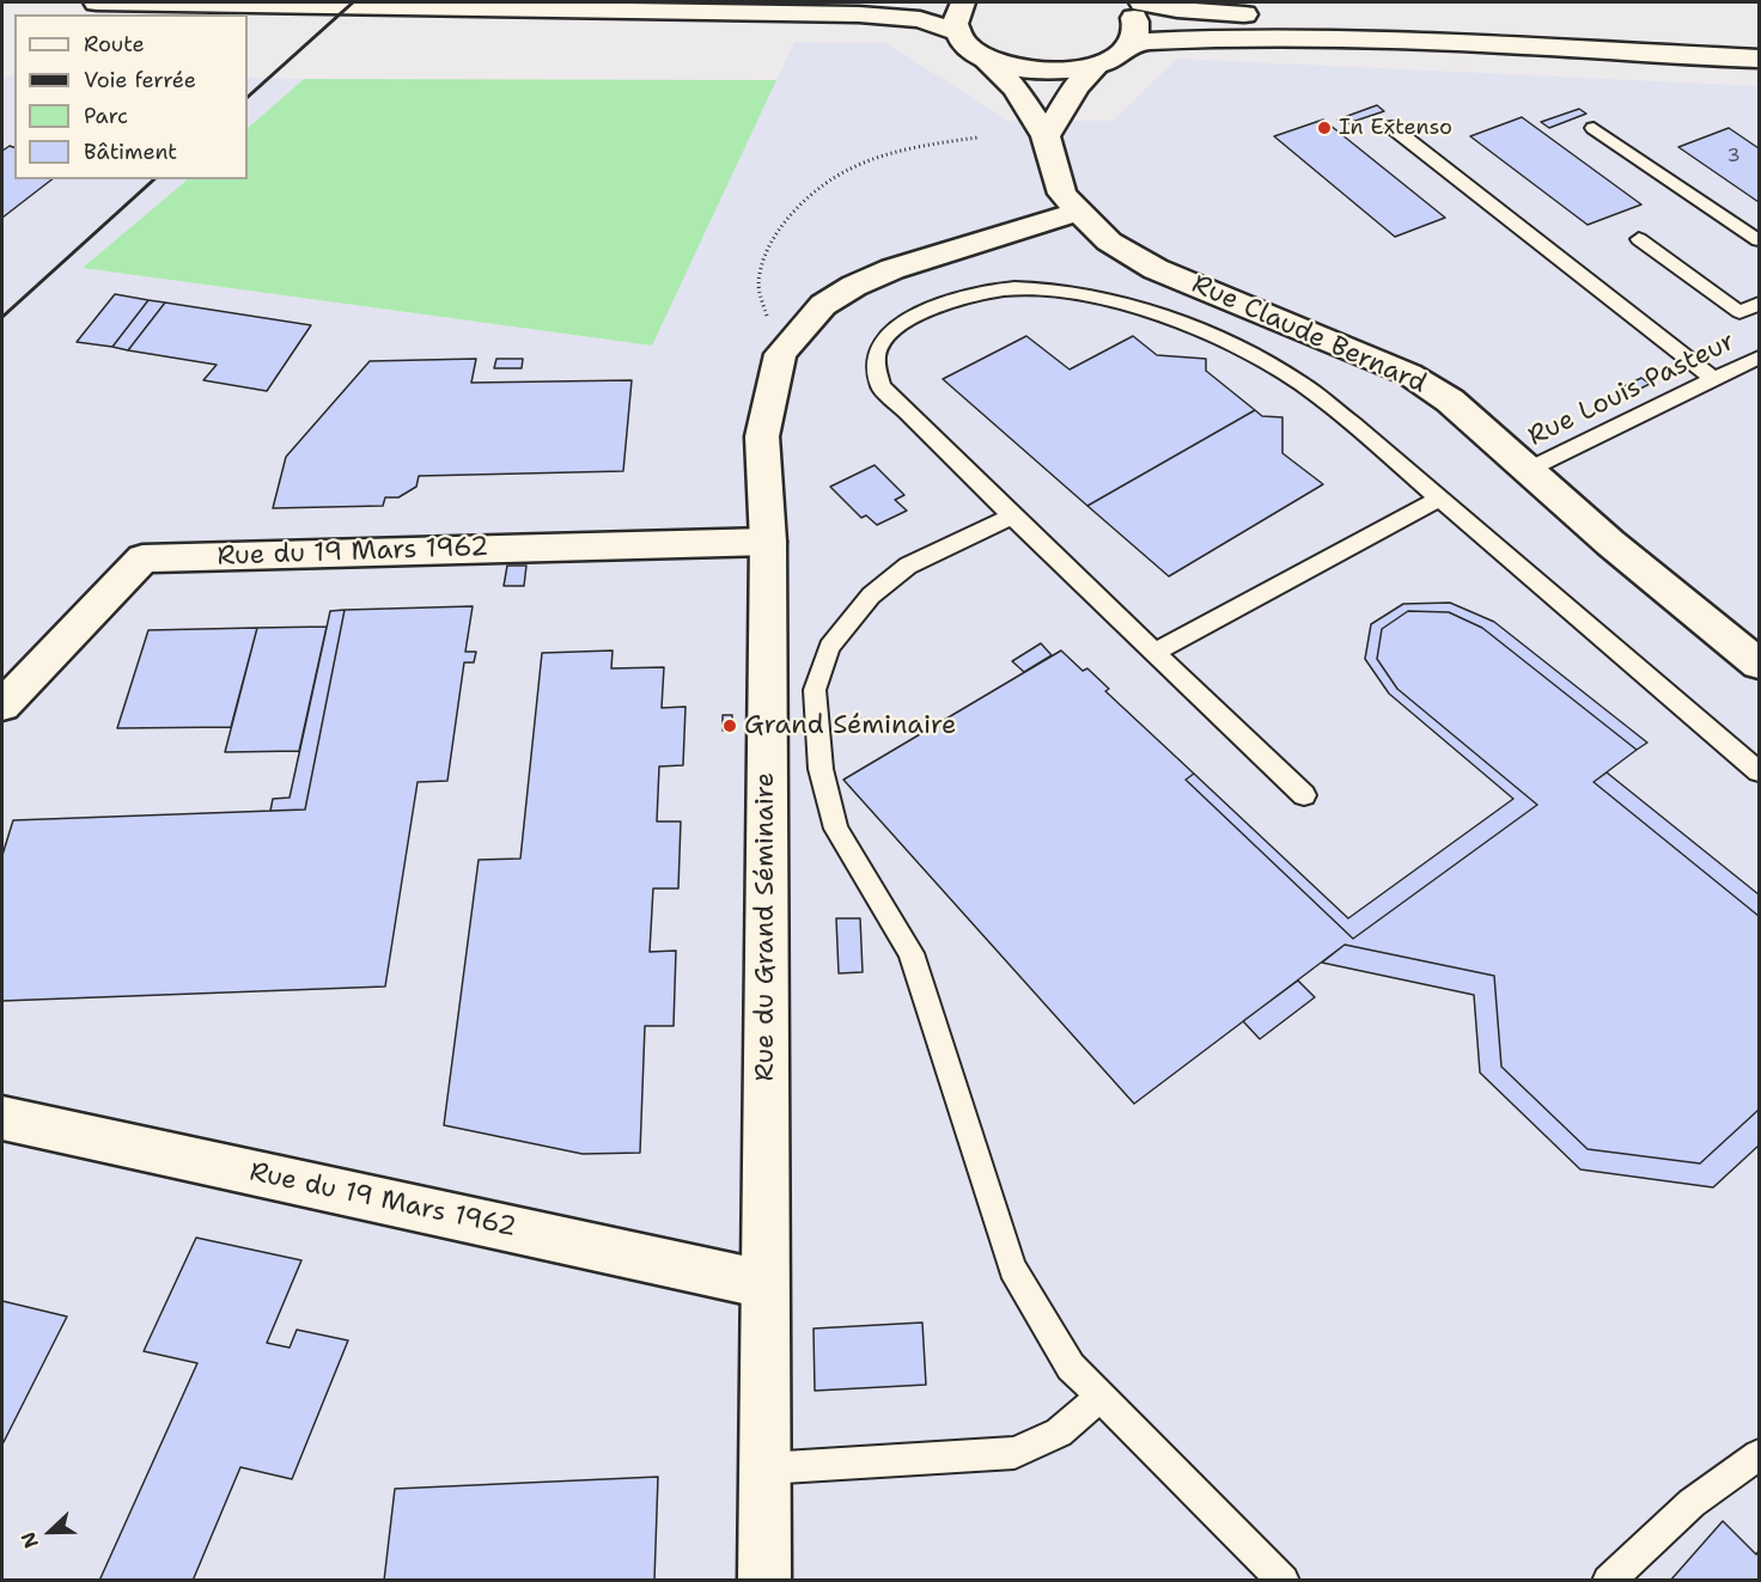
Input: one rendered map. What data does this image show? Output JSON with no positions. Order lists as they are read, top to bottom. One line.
{"streets":{"street":["Rue Claude Bernard","Rue du 19 Mars 1962","Rue du Grand Séminaire"],"lane":["Rue Louis Pasteur"]},"crossings":[["Rue Claude Bernard","Rue Louis Pasteur"],["Rue Claude Bernard","Rue du Grand Séminaire"],["Rue du 19 Mars 1962","Rue du Grand Séminaire"]],"places":["In Extenso","Grand Séminaire"],"house_numbers":["3"],"legend":["Route","Voie ferrée","Parc","Bâtiment"],"north":"left"}
